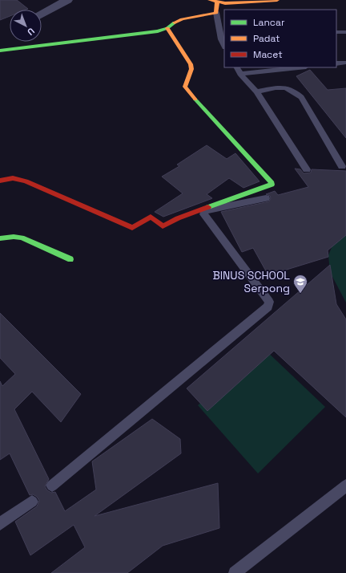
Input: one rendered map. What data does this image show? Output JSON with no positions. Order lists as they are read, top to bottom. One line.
{"places":{"school or university":["BINUS SCHOOL Serpong"]},"legend":["Lancar","Padat","Macet"],"north":"bottom right"}
